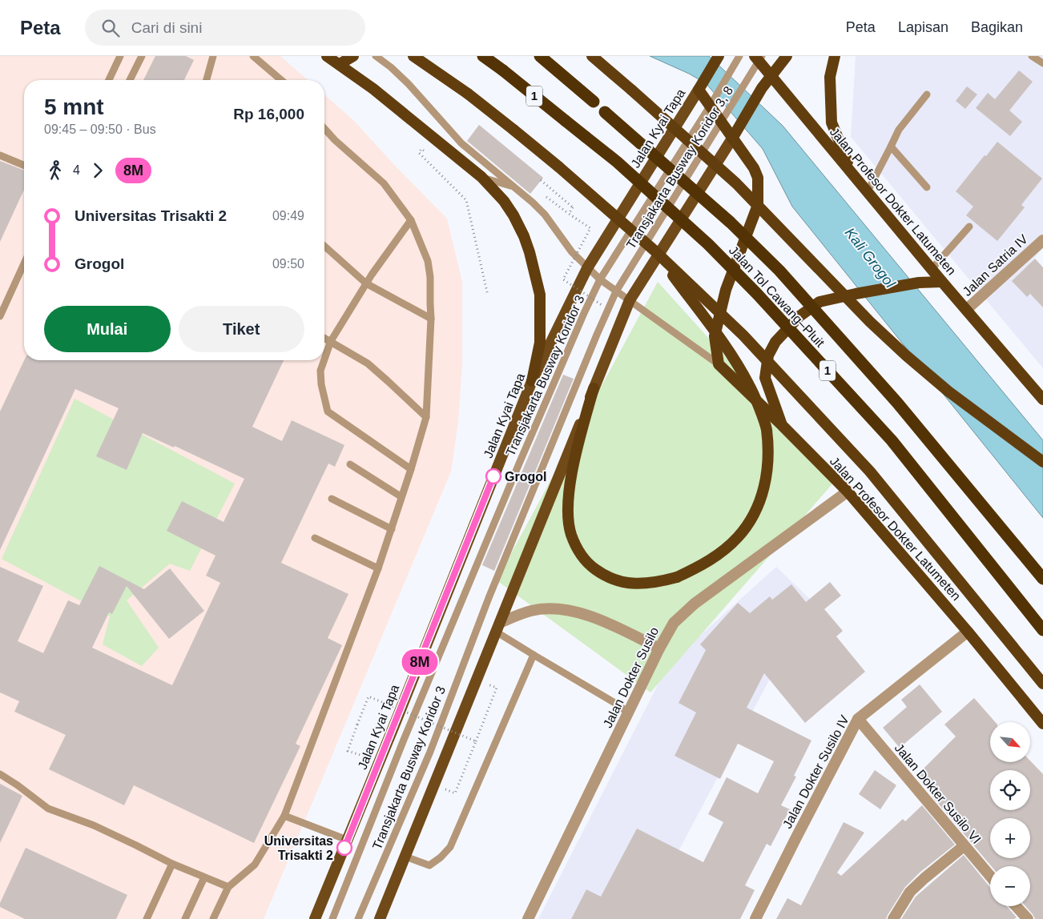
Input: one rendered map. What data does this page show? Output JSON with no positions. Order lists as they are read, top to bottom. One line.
{"streets":{"highway":["1","Jalan Kyai Tapa","Jalan Profesor Dokter Latumeten","Jalan Tol Cawang–Pluit"],"street":["Jalan Satria IV","Jalan Dokter Susilo","Jalan Dokter Susilo IV","Jalan Dokter Susilo VI"],"lane":["Transjakarta Busway Koridor 3, 8","Transjakarta Busway Koridor 3"]},"crossings":[["Transjakarta Busway Koridor 3, 8","Jalan Profesor Dokter Latumeten"],["Transjakarta Busway Koridor 3, 8","Transjakarta Busway Koridor 3"],["Jalan Profesor Dokter Latumeten","Jalan Satria IV"],["Jalan Profesor Dokter Latumeten","Jalan Dokter Susilo"],["Jalan Profesor Dokter Latumeten","Jalan Dokter Susilo IV"],["Jalan Dokter Susilo IV","Jalan Dokter Susilo VI"]],"water":["Kali Grogol"],"places":["Grogol","Universitas Trisakti 2"],"lines":["bus line 8M"],"north":"bottom right","page":{"header":"Peta","search":"Cari di sini","nav":["Peta","Lapisan","Bagikan"],"on_map":"8M","heading":["5 mnt","09:45 – 09:50 · Bus","Rp 16,000"],"legs":["4","8M"],"list":[{"name":"Universitas Trisakti 2","value":"09:49"},{"name":"Grogol","value":"09:50"}],"buttons":["Mulai","Tiket"],"map_buttons":["+","−"]}}
